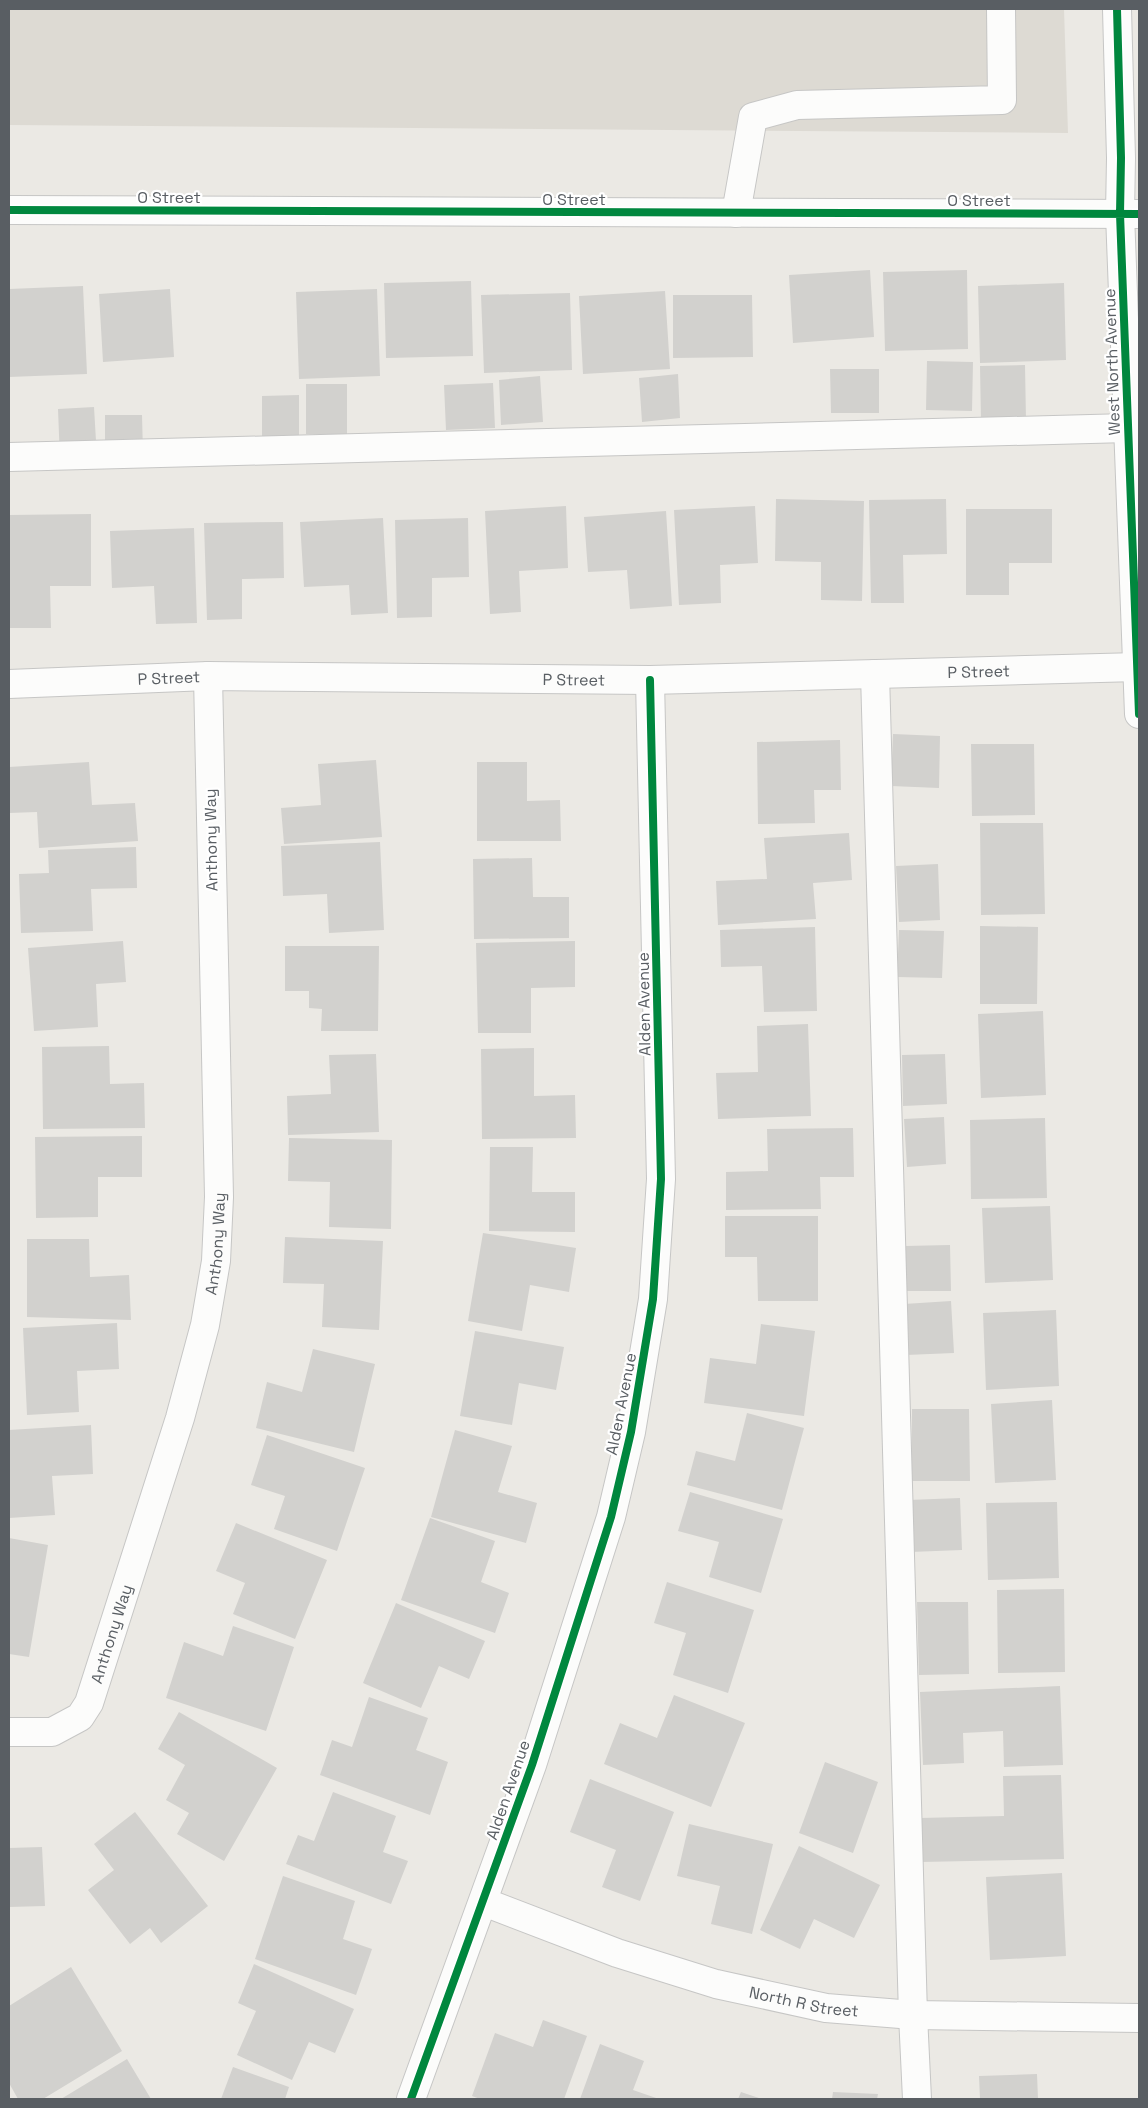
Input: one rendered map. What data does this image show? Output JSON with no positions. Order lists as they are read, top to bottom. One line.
{"streets":{"street":["O Street","West North Avenue","P Street","Anthony Way","Alden Avenue","North R Street"]},"crossings":[["O Street","West North Avenue"],["West North Avenue","P Street"],["P Street","Anthony Way"],["P Street","Alden Avenue"],["Alden Avenue","North R Street"]]}
